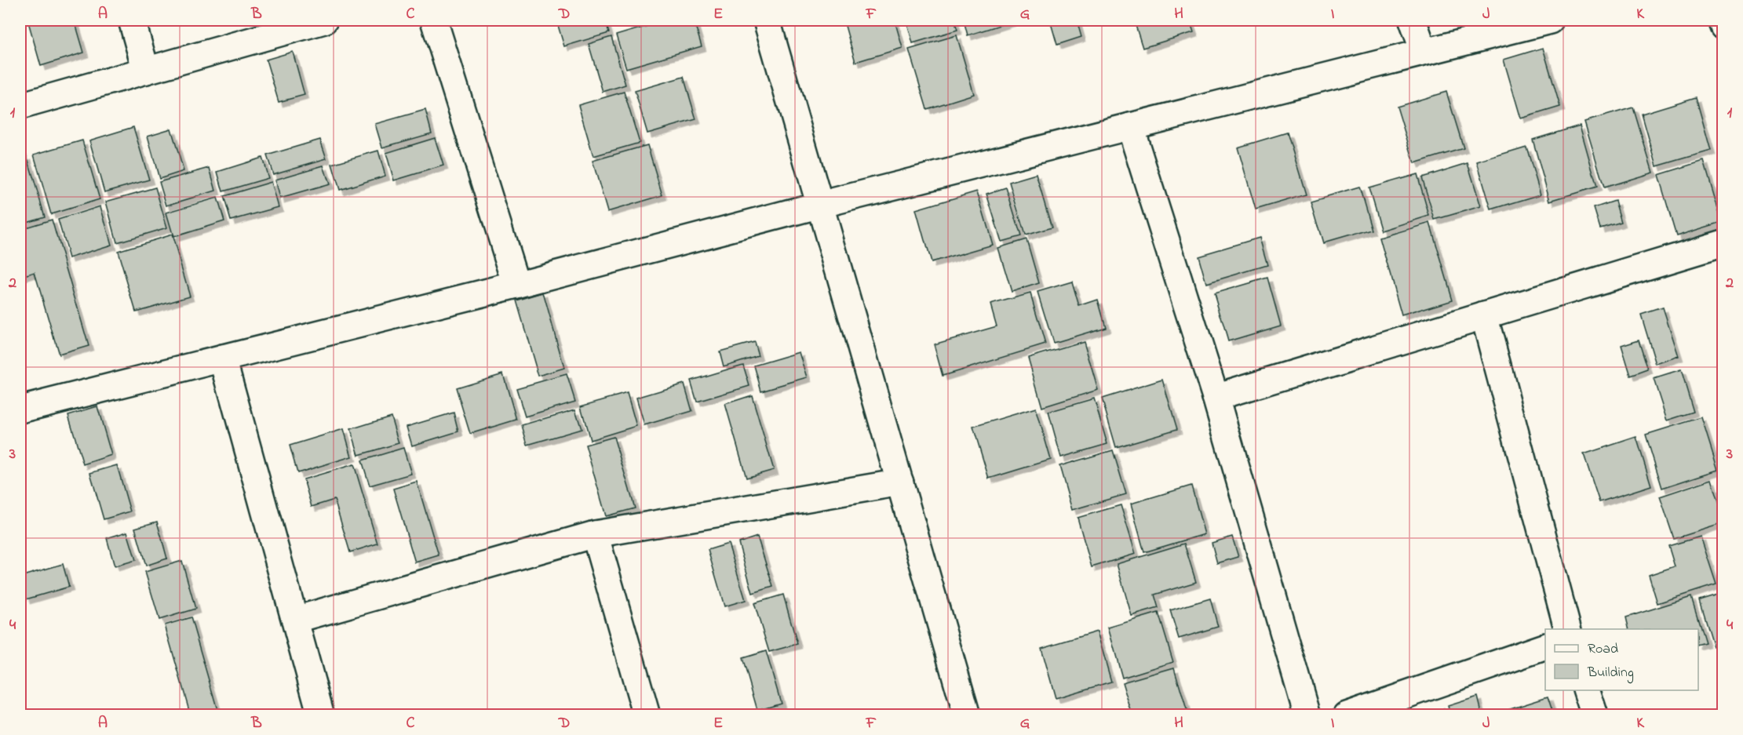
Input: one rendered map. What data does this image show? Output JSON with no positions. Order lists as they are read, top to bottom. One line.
{"legend":["Road","Building"],"grid":{"columns":["A","B","C","D","E","F","G","H","I","J","K"],"rows":["1","2","3","4"]}}
